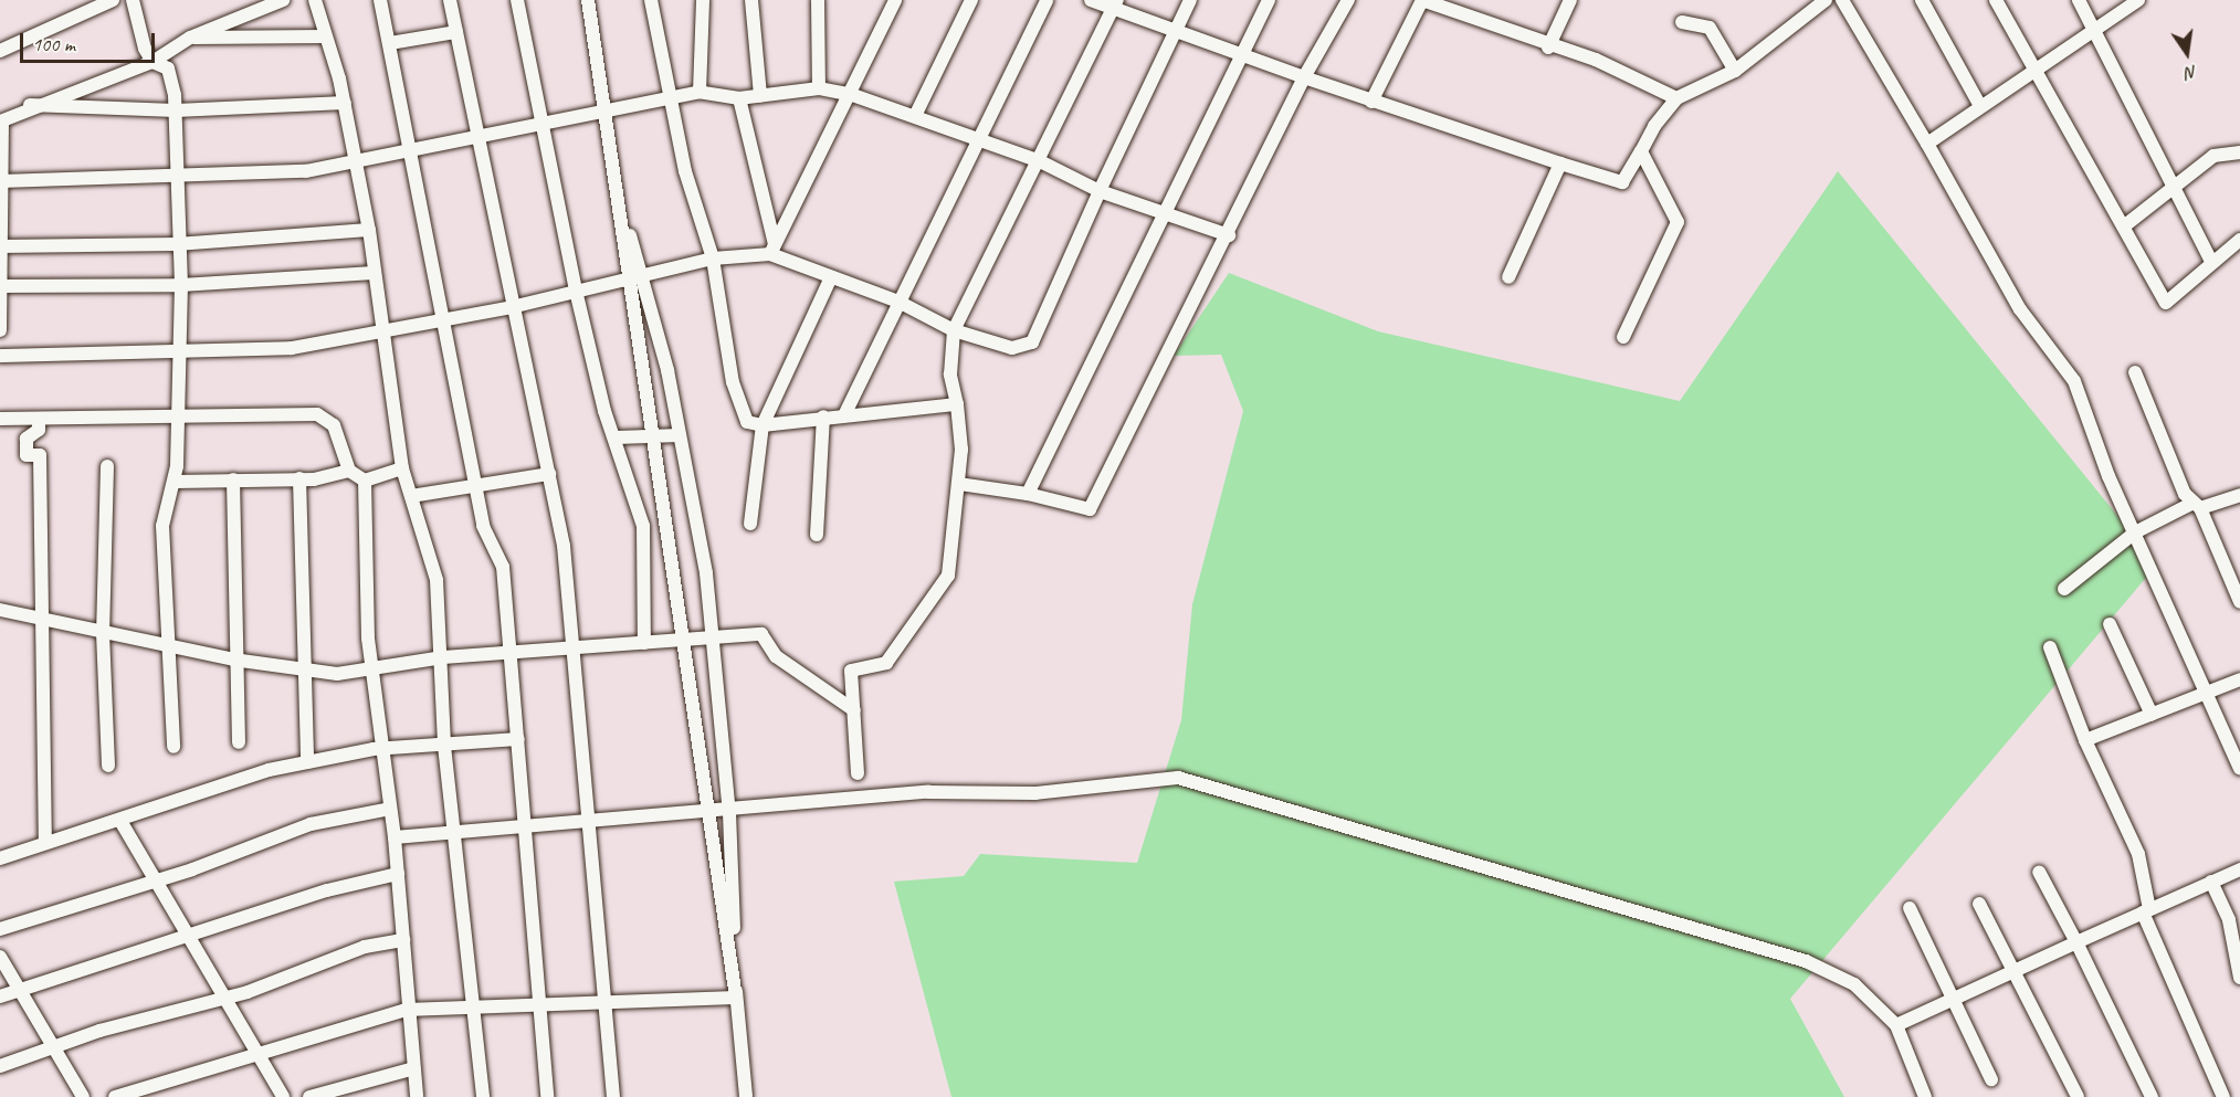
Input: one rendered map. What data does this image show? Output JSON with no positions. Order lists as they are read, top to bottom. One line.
{"scale_bar":"100 m","north":"bottom"}
